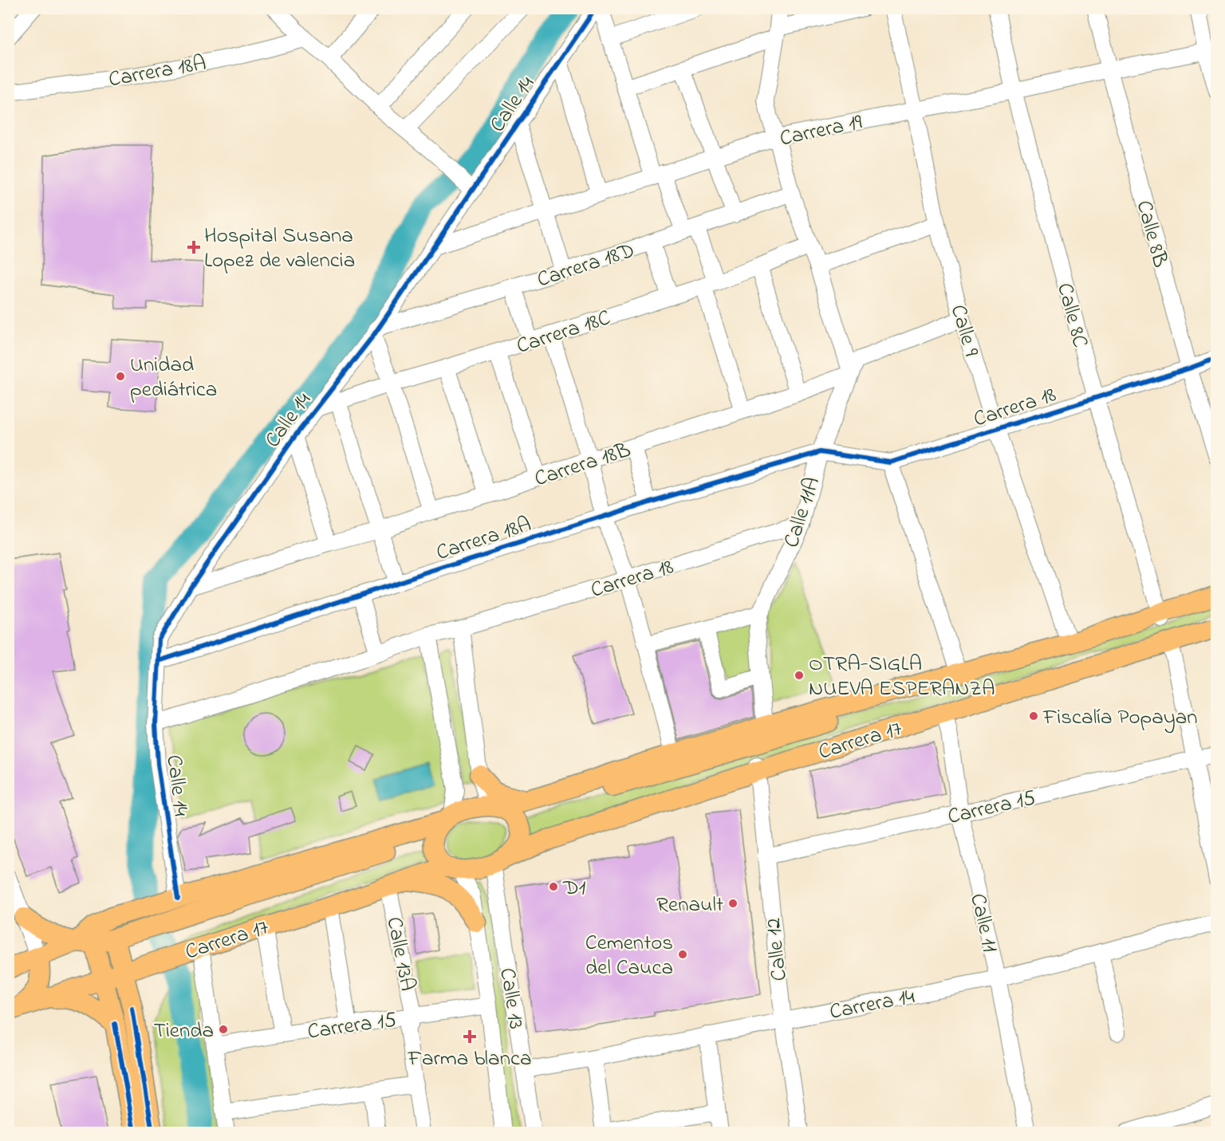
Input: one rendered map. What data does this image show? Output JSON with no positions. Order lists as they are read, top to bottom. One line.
{"streets":{"main road":["Carrera 17"],"street":["Carrera 18A","Calle 14","Carrera 19","Calle 8B","Carrera 18D","Calle 8C","Calle 9","Carrera 18C","Carrera 18","Carrera 18B","Calle 11A","Carrera 15","Calle 11","Calle 12","Calle 13A","Calle 13","Carrera 14"]},"crossings":[["Carrera 18A","Calle 14"],["Carrera 18A","Carrera 18"],["Carrera 18A","Calle 11A"],["Calle 14","Carrera 19"],["Calle 14","Carrera 18D"],["Calle 14","Carrera 18C"],["Calle 14","Carrera 18B"],["Calle 14","Carrera 17"],["Carrera 19","Calle 8B"],["Carrera 19","Calle 8C"],["Carrera 19","Calle 9"],["Calle 8B","Carrera 18"],["Calle 8C","Carrera 18"],["Calle 8C","Carrera 17"],["Calle 9","Carrera 18"],["Calle 9","Carrera 18B"],["Carrera 18","Calle 11A"],["Carrera 18B","Calle 11A"],["Carrera 17","Calle 11"],["Carrera 17","Calle 12"],["Carrera 17","Calle 13A"],["Carrera 17","Calle 13"],["Carrera 15","Calle 11"],["Carrera 15","Calle 12"],["Carrera 15","Calle 13A"],["Carrera 15","Calle 13"],["Calle 11","Carrera 14"],["Calle 12","Carrera 14"],["Calle 13","Carrera 14"]],"places":{"health":["Hospital Susana Lopez de valencia","Farma blanca"],"other":["Unidad pediátrica","OTRA-SIGLA NUEVA ESPERANZA","Fiscalía Popayan","D1","Renault","Cementos del Cauca","Tienda"]}}
